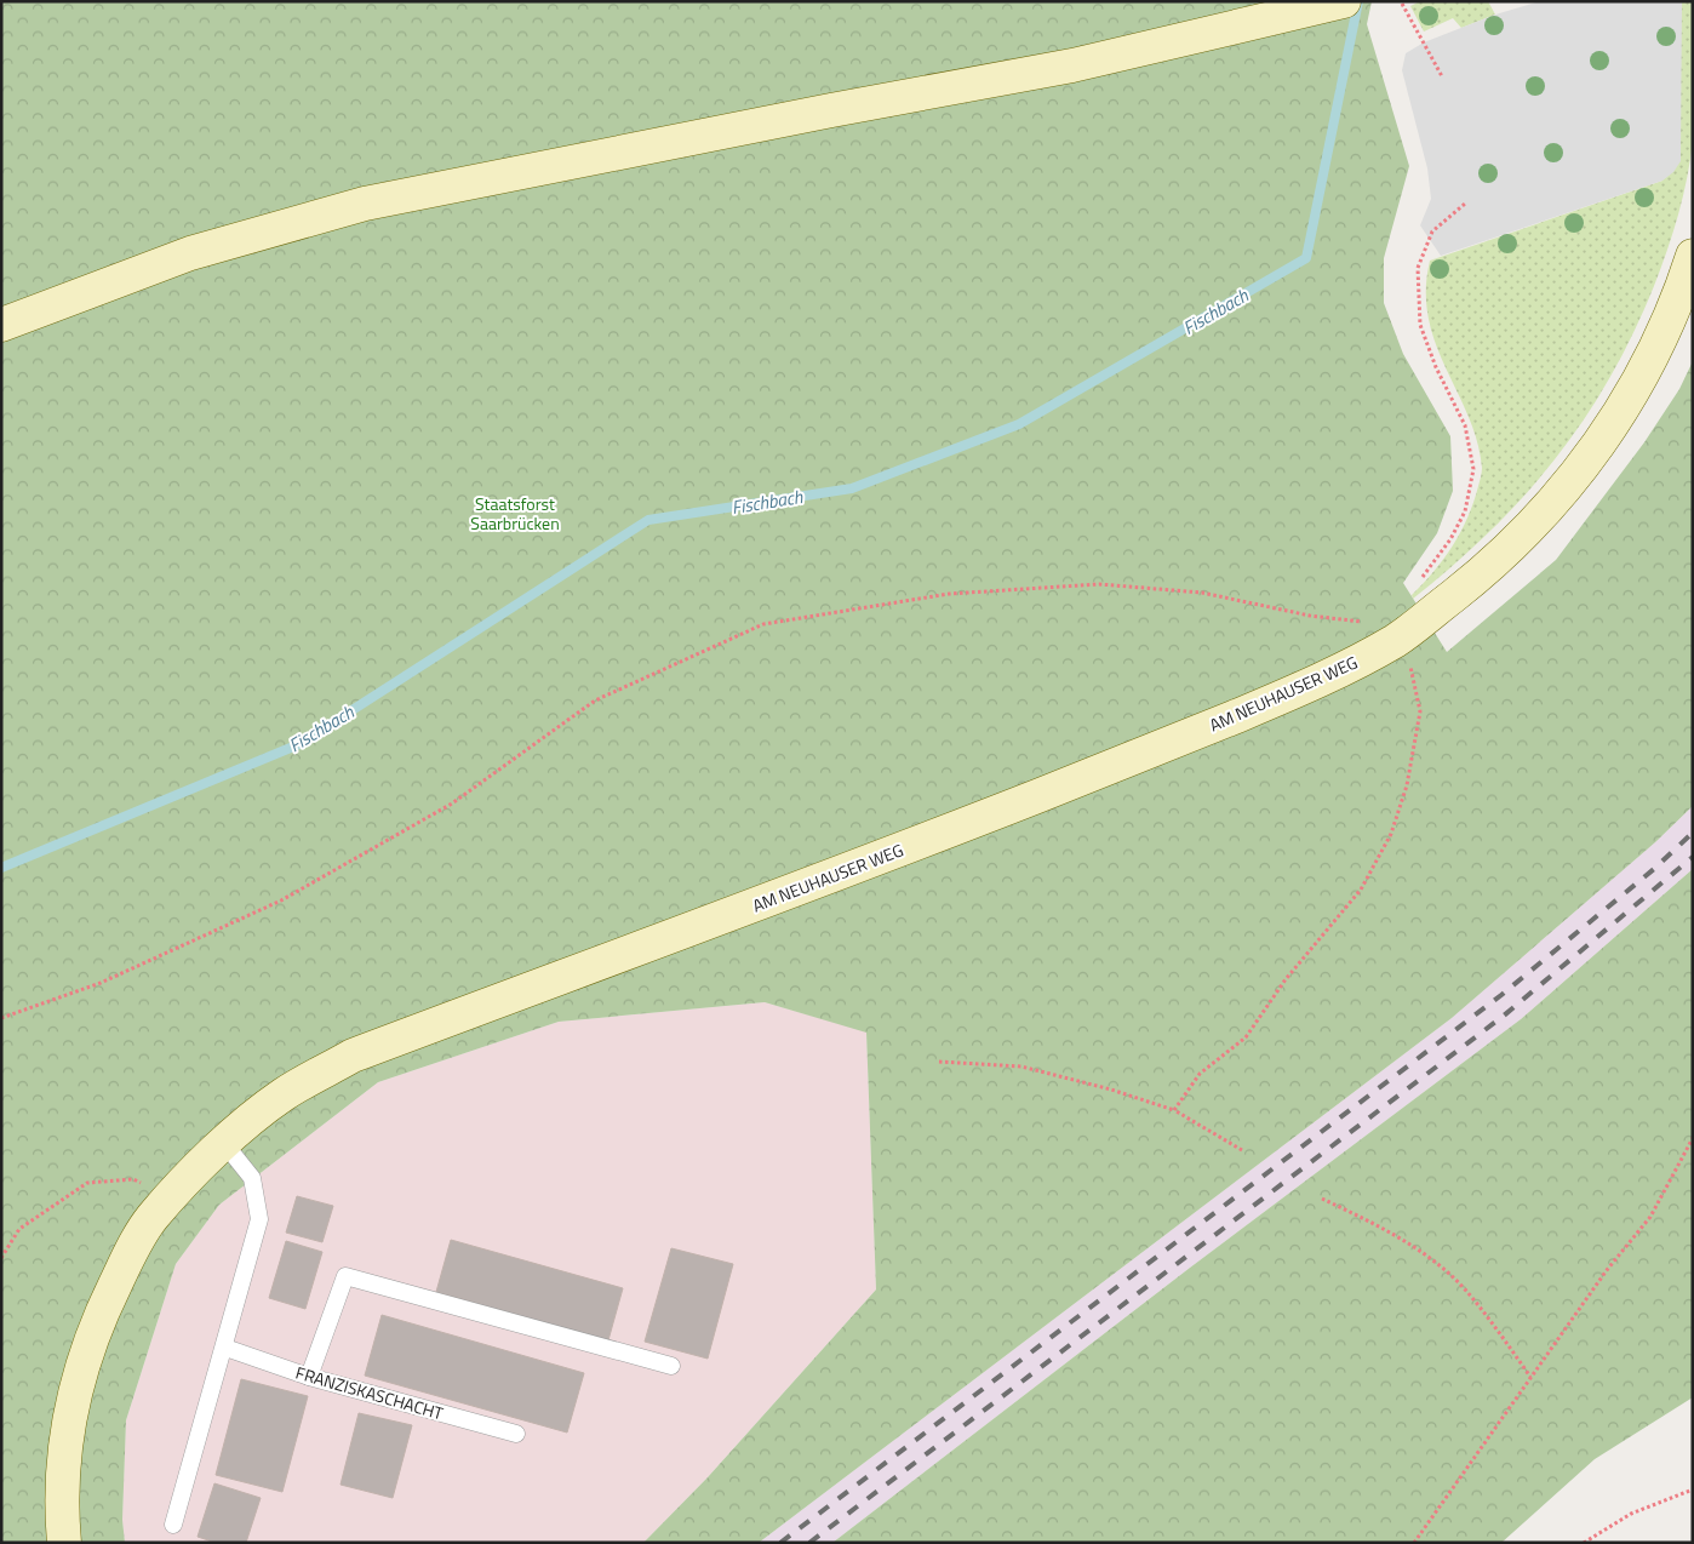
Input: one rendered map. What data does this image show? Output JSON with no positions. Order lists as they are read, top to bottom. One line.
{"streets":{"street":["AM NEUHAUSER WEG"],"lane":["FRANZISKASCHACHT"]},"water":["Fischbach"],"parks":["Staatsforst Saarbrücken"]}
